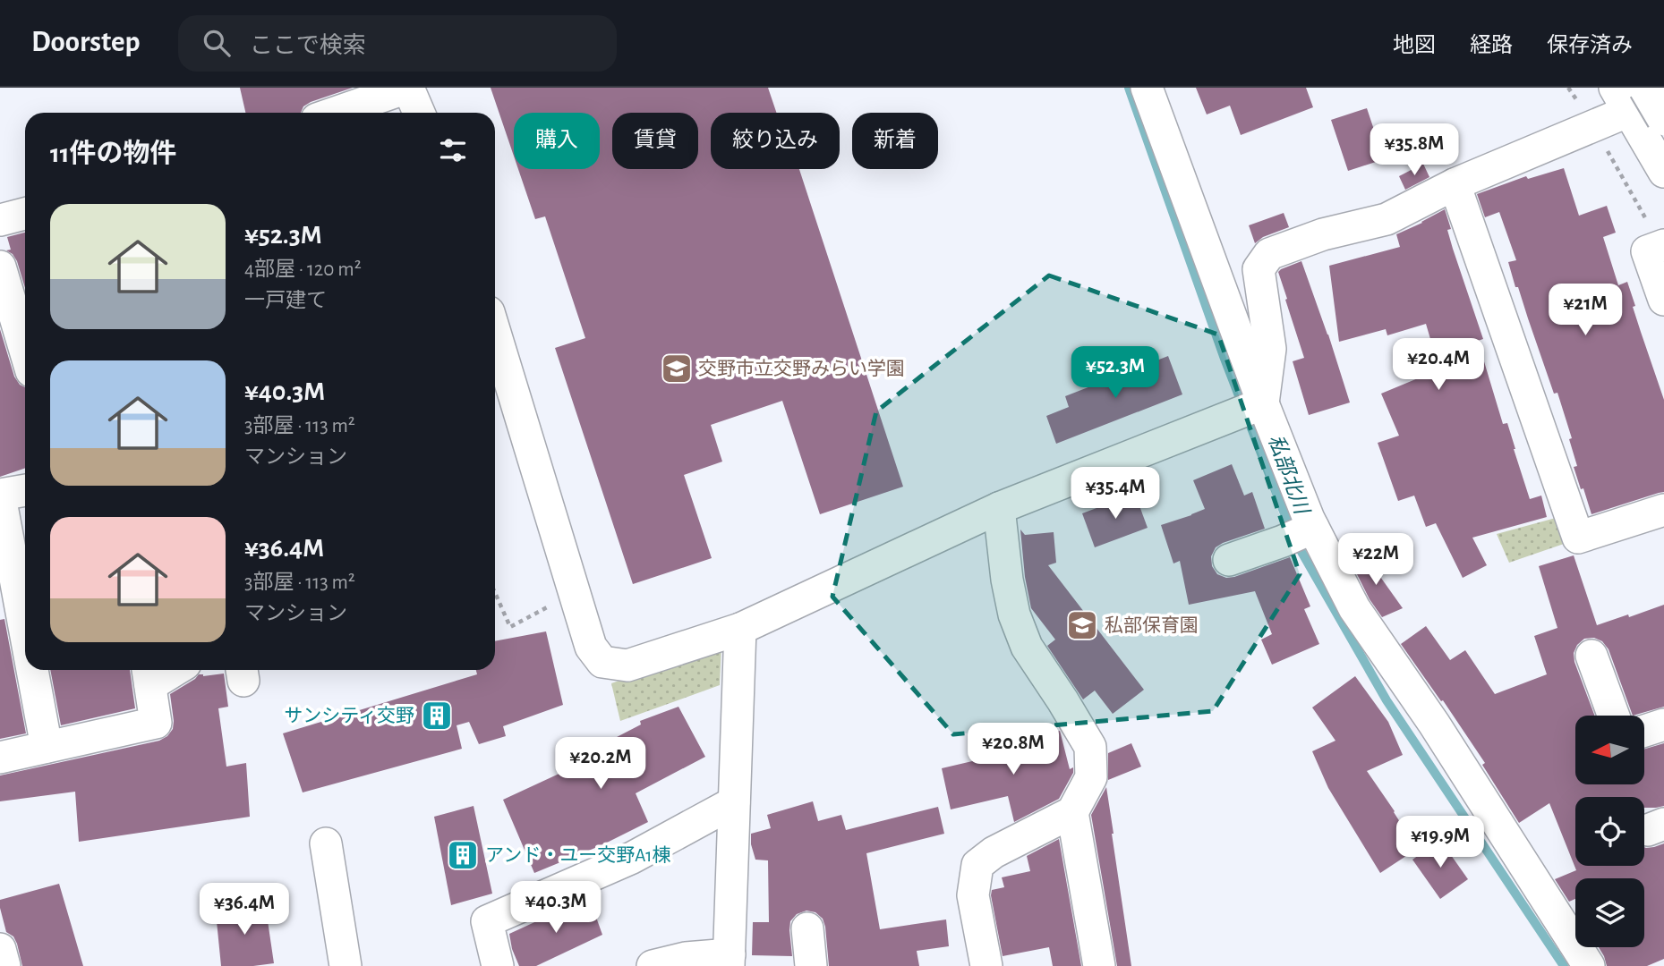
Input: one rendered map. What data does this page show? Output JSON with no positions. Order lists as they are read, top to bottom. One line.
{"water":["私部北川"],"places":{"school or university":["交野市立交野みらい学園","私部保育園"],"building":["サンシティ交野","アンド・ユー交野A1棟"]},"north":"left","page":{"header":"Doorstep","search":"ここで検索","nav":["地図","経路","保存済み"],"chip":["購入","賃貸","絞り込み","新着"],"heading":"11件の物件","price":["¥35.8M","¥21M","¥20.4M","¥52.3M","¥35.4M","¥22M","¥20.8M","¥20.2M","¥19.9M","¥40.3M","¥36.4M"],"list":[{"name":"¥52.3M","note":"4部屋 · 120 m² · 一戸建て"},{"name":"¥40.3M","note":"3部屋 · 113 m² · マンション"},{"name":"¥36.4M","note":"3部屋 · 113 m² · マンション"}]}}
